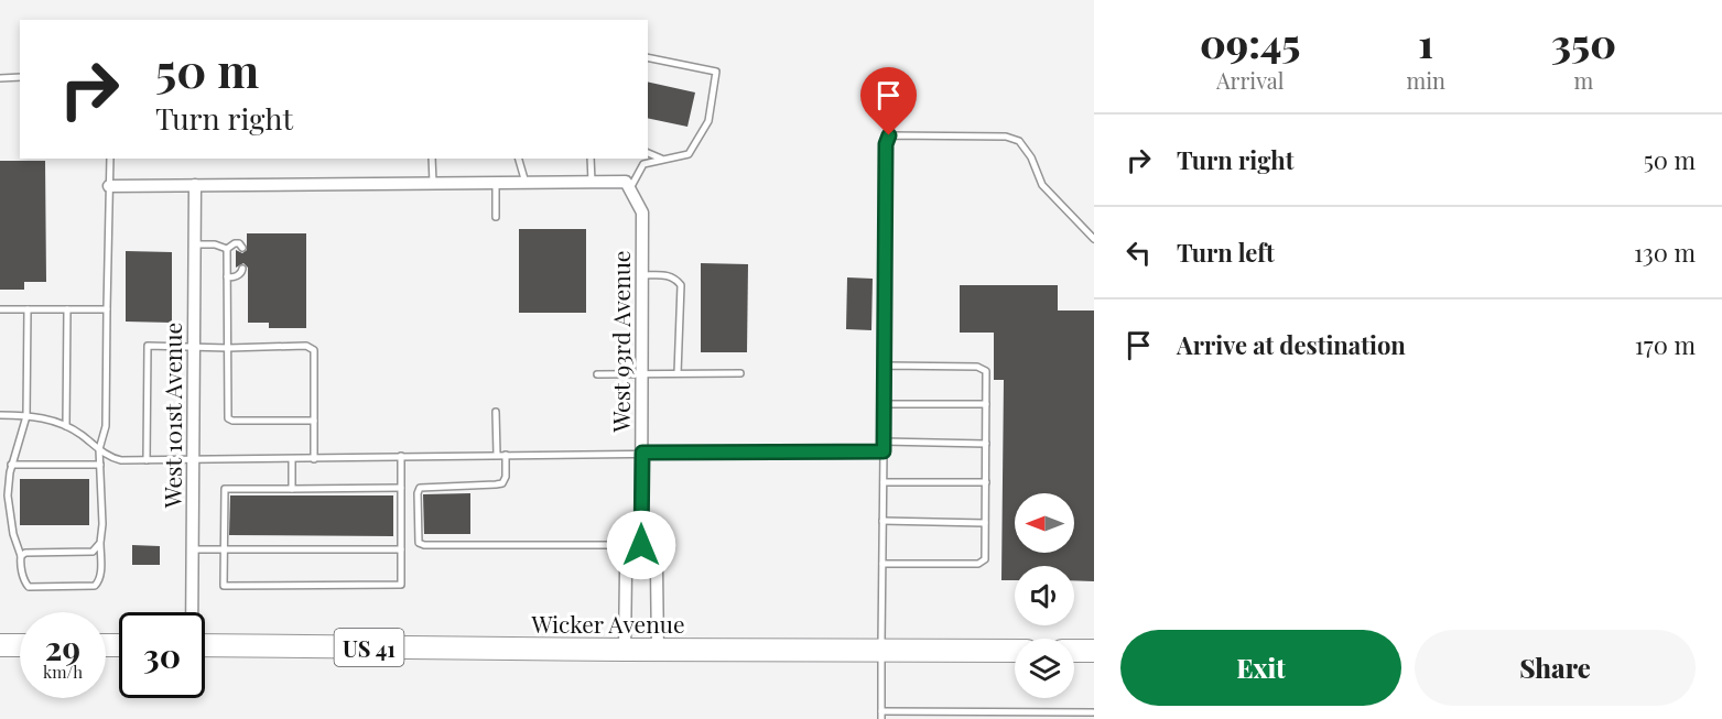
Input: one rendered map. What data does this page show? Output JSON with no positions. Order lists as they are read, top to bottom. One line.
{"streets":{"highway":["Wicker Avenue","US 41"],"street":["West 93rd Avenue","West 101st Avenue"]},"crossings":[["West 93rd Avenue","Wicker Avenue"]],"north":"left","page":{"eta":["09:45","Arrival","1","min","350","m"],"turn":["50 m","Turn right"],"list":[{"name":"Turn right","value":"50 m"},{"name":"Turn left","value":"130 m"},{"name":"Arrive at destination","value":"170 m"}],"speed":"29 km/h","limit":"30","buttons":["Exit","Share"]}}
